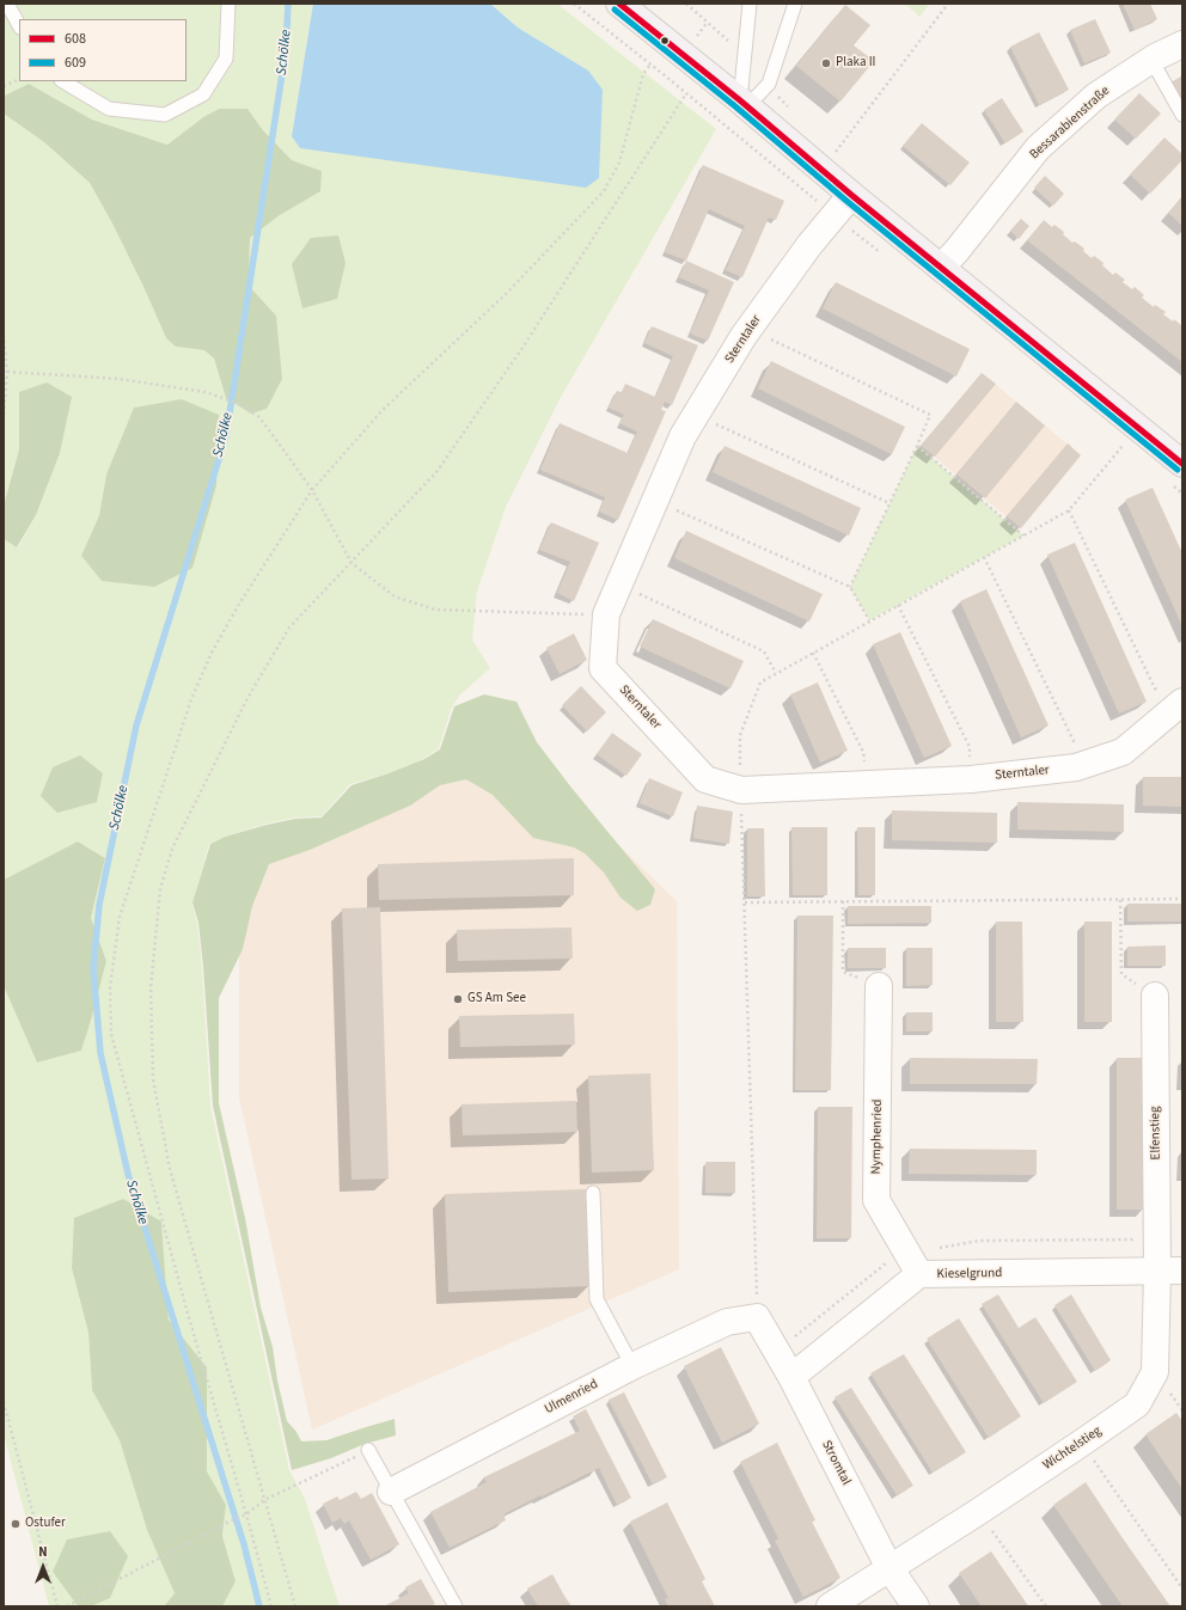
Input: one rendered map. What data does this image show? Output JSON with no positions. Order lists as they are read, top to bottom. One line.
{"streets":{"street":["Bessarabienstraße","Sterntaler","Elfenstieg","Nymphenried","Kieselgrund","Ulmenried","Wichtelstieg","Stromtal"]},"crossings":[["Elfenstieg","Kieselgrund"],["Elfenstieg","Wichtelstieg"],["Nymphenried","Kieselgrund"],["Kieselgrund","Wichtelstieg"],["Kieselgrund","Stromtal"],["Ulmenried","Stromtal"],["Wichtelstieg","Stromtal"]],"water":["Schölke"],"places":["Plaka II","GS Am See","Ostufer"],"lines":["transit line 608","transit line 609"],"legend":["608","609"],"north":"top"}
